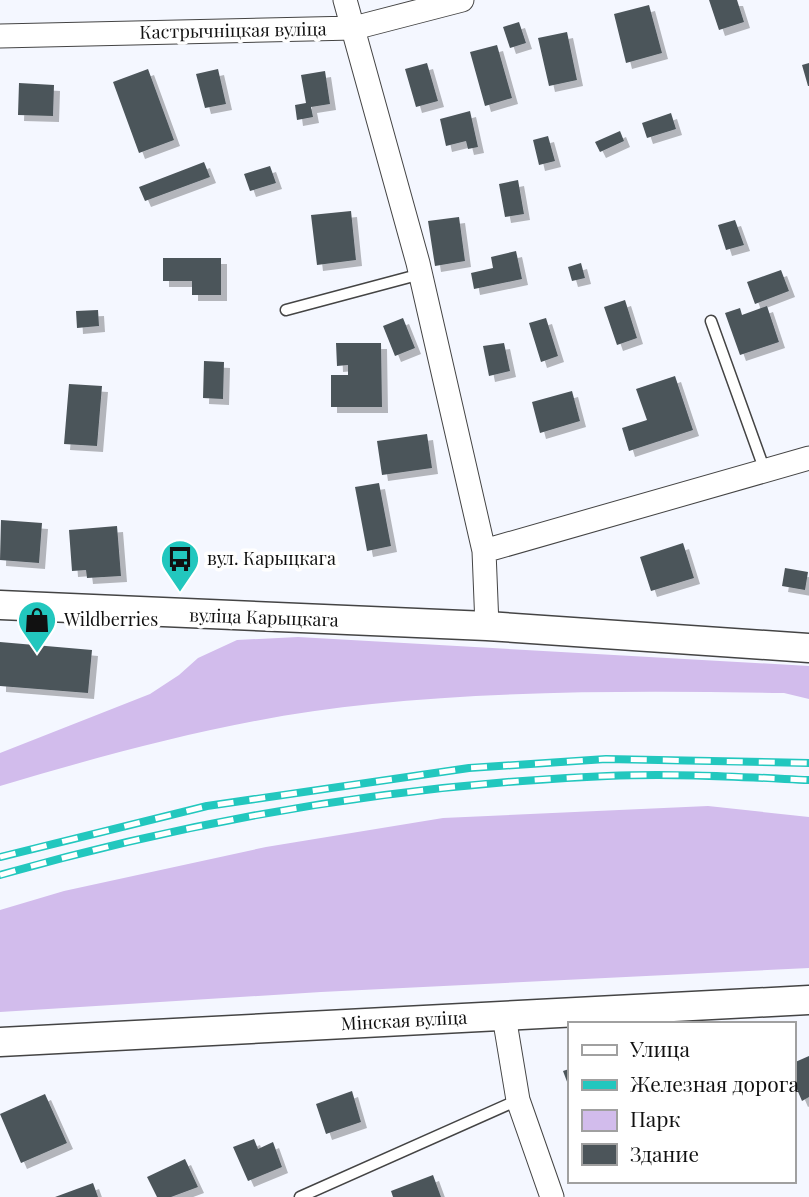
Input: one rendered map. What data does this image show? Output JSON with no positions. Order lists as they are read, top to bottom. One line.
{"streets":{"street":["Кастрычніцкая вуліца","вуліца Карыцкага","Мінская вуліца"]},"places":{"bus stop":["вул. Карыцкага"],"shop":["Wildberries"]},"legend":["Улица","Железная дорога","Парк","Здание"]}
